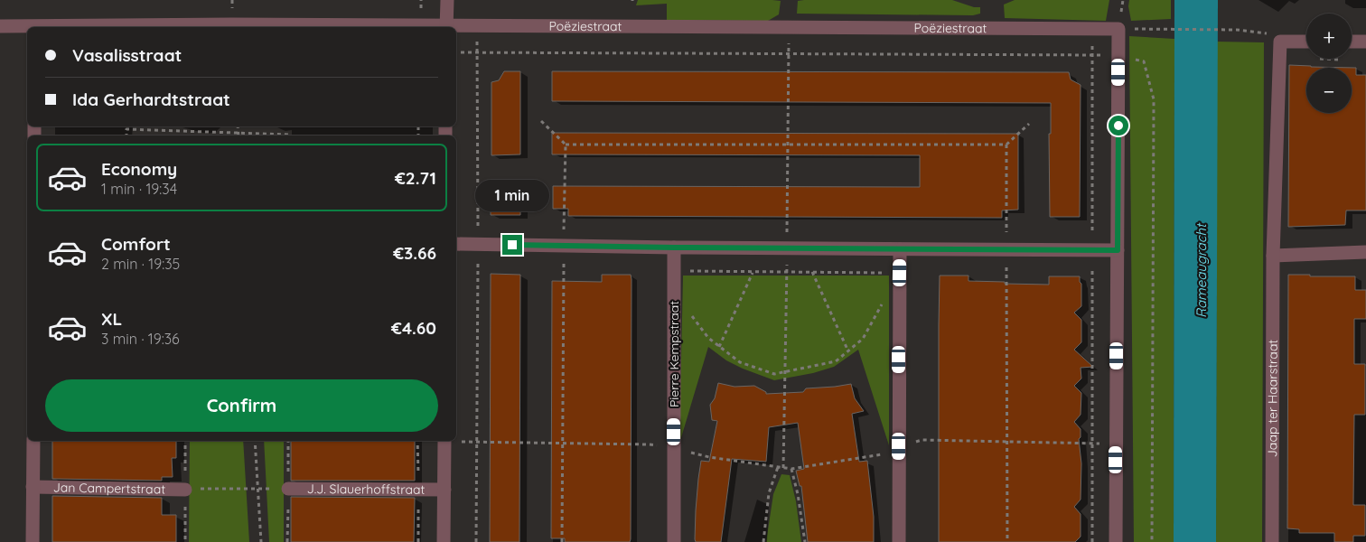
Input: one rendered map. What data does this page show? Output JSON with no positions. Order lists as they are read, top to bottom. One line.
{"streets":{"street":["Poëziestraat","Pierre Kempstraat","Jaap ter Haarstraat","Jan Campertstraat","J.J. Slauerhoffstraat"]},"water":["Rameaugracht"],"page":{"map_buttons":["+","−"],"banner":["Vasalisstraat","Ida Gerhardtstraat"],"list":[{"name":"Economy","note":"1 min · 19:34","value":"€2.71"},{"name":"Comfort","note":"2 min · 19:35","value":"€3.66"},{"name":"XL","note":"3 min · 19:36","value":"€4.60"}],"bubble":"1 min","buttons":"Confirm"}}
